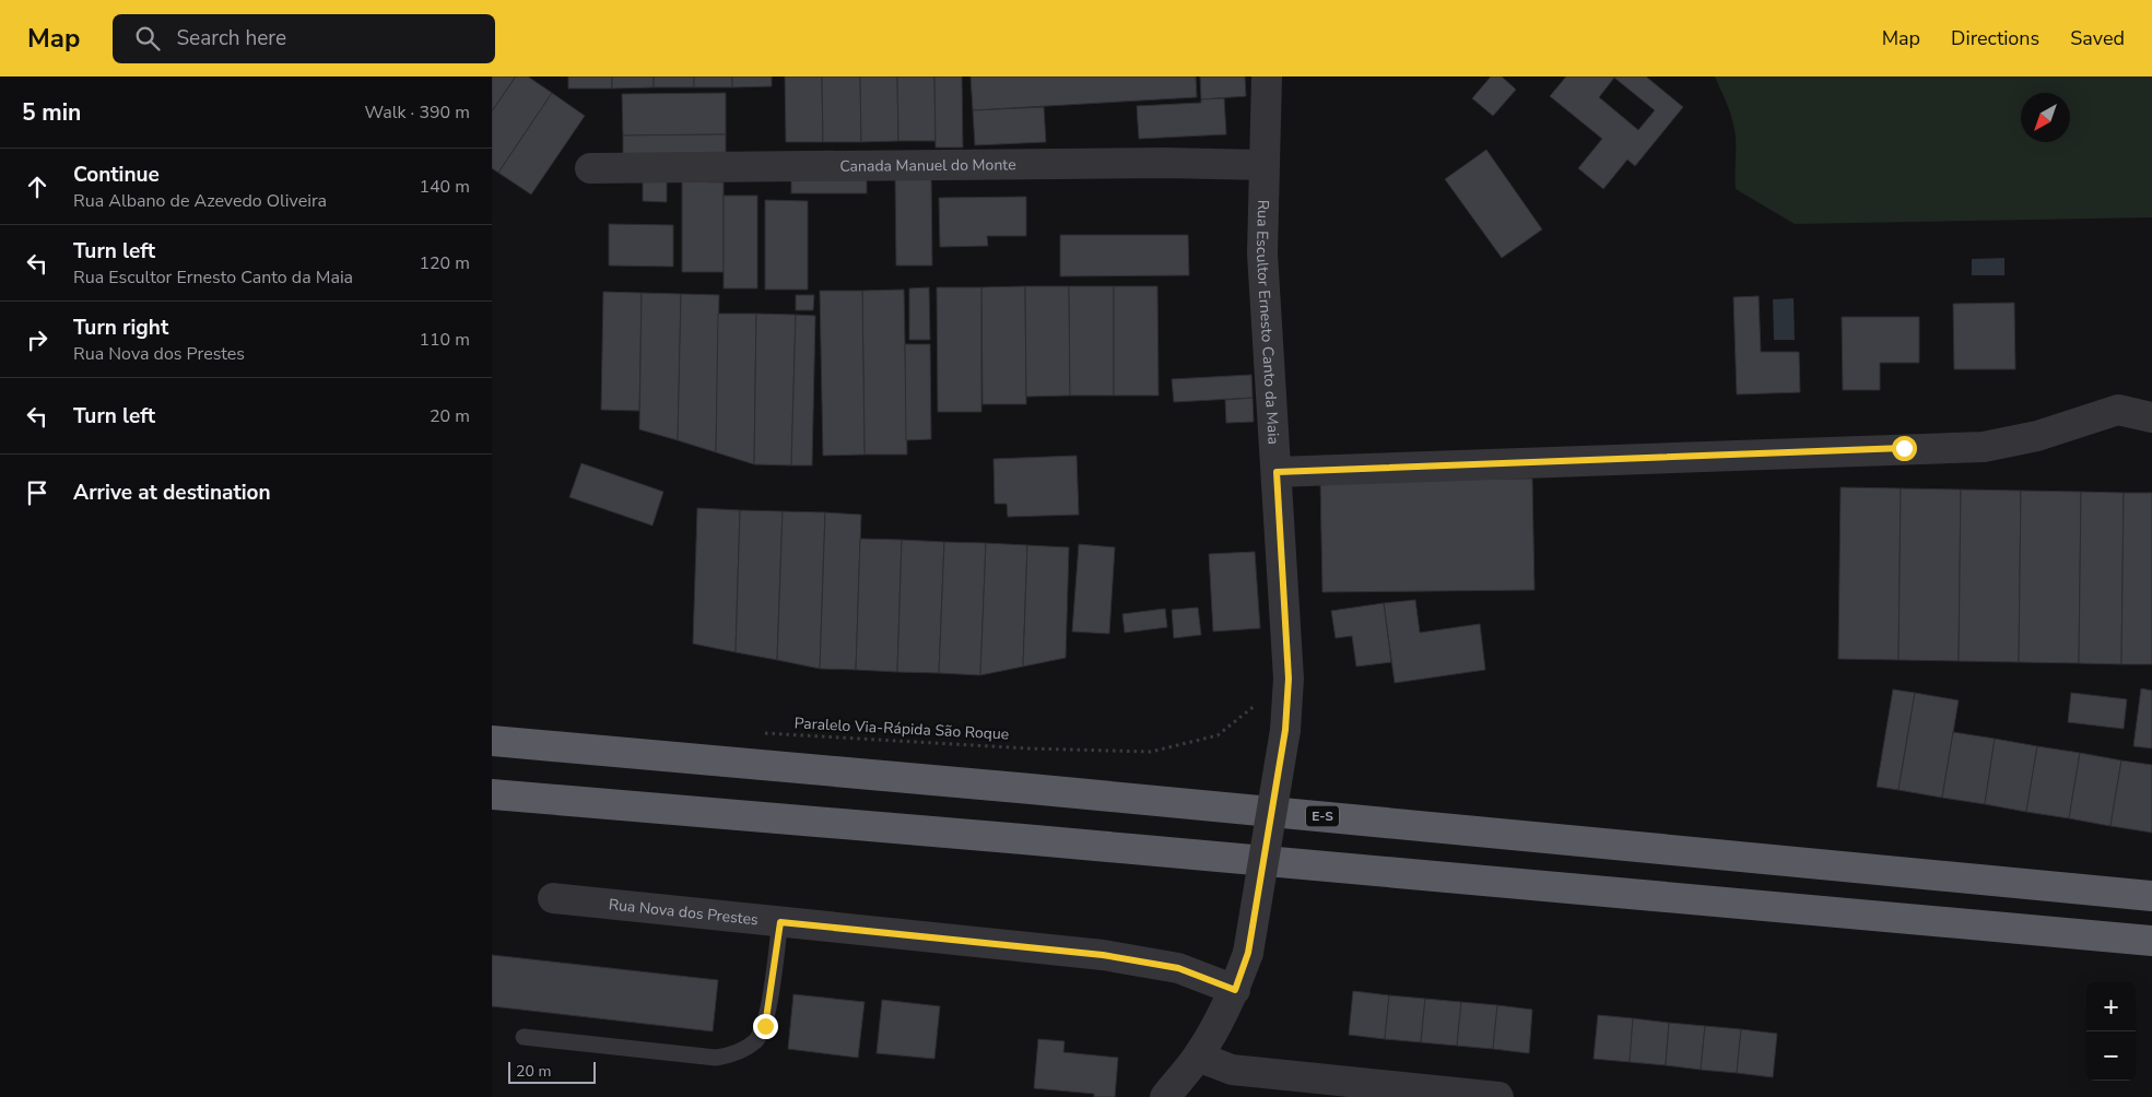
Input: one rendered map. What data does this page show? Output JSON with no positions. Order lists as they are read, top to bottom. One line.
{"streets":{"highway":["E-S"],"street":["Canada Manuel do Monte","Rua Escultor Ernesto Canto da Maia","Rua Nova dos Prestes"],"path":["Paralelo Via-Rápida São Roque"]},"crossings":[["Canada Manuel do Monte","Rua Escultor Ernesto Canto da Maia"],["Rua Escultor Ernesto Canto da Maia","Paralelo Via-Rápida São Roque"],["Rua Escultor Ernesto Canto da Maia","Rua Nova dos Prestes"]],"scale_bar":"20 m","north":"bottom left","page":{"header":"Map","search":"Search here","nav":["Map","Directions","Saved"],"heading":["5 min","Walk · 390 m"],"list":[["Continue","Rua Albano de Azevedo Oliveira","140 m"],["Turn left","Rua Escultor Ernesto Canto da Maia","120 m"],["Turn right","Rua Nova dos Prestes","110 m"],["Turn left","20 m"],"Arrive at destination"],"map_buttons":["+","−"],"scale":"20 m"}}
